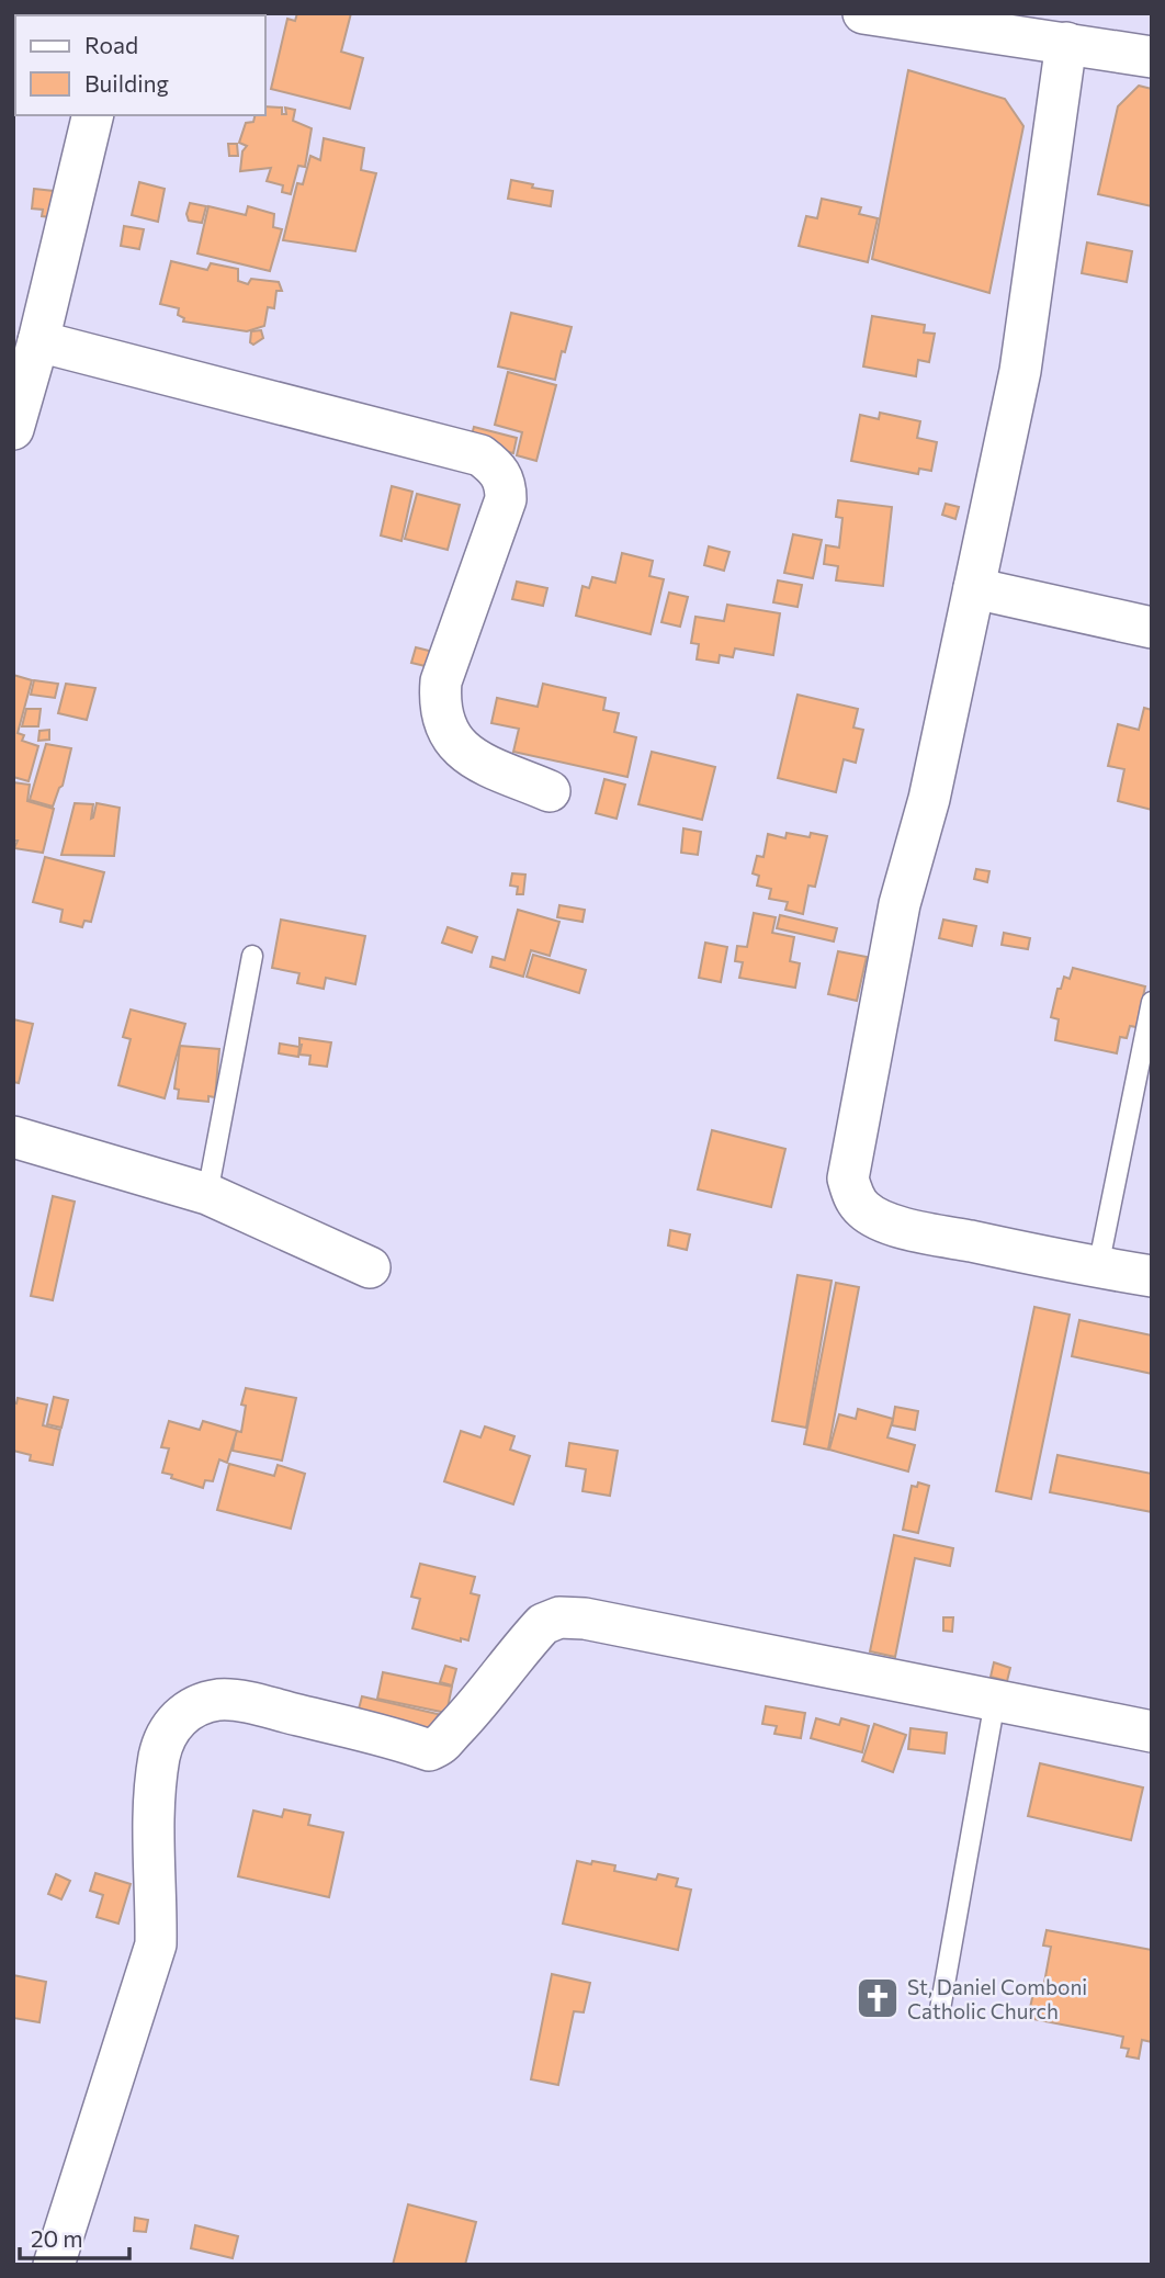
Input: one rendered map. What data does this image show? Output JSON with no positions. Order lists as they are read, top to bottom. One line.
{"places":{"church":["St, Daniel Comboni Catholic Church"]},"legend":["Road","Building"],"scale_bar":"20 m"}
